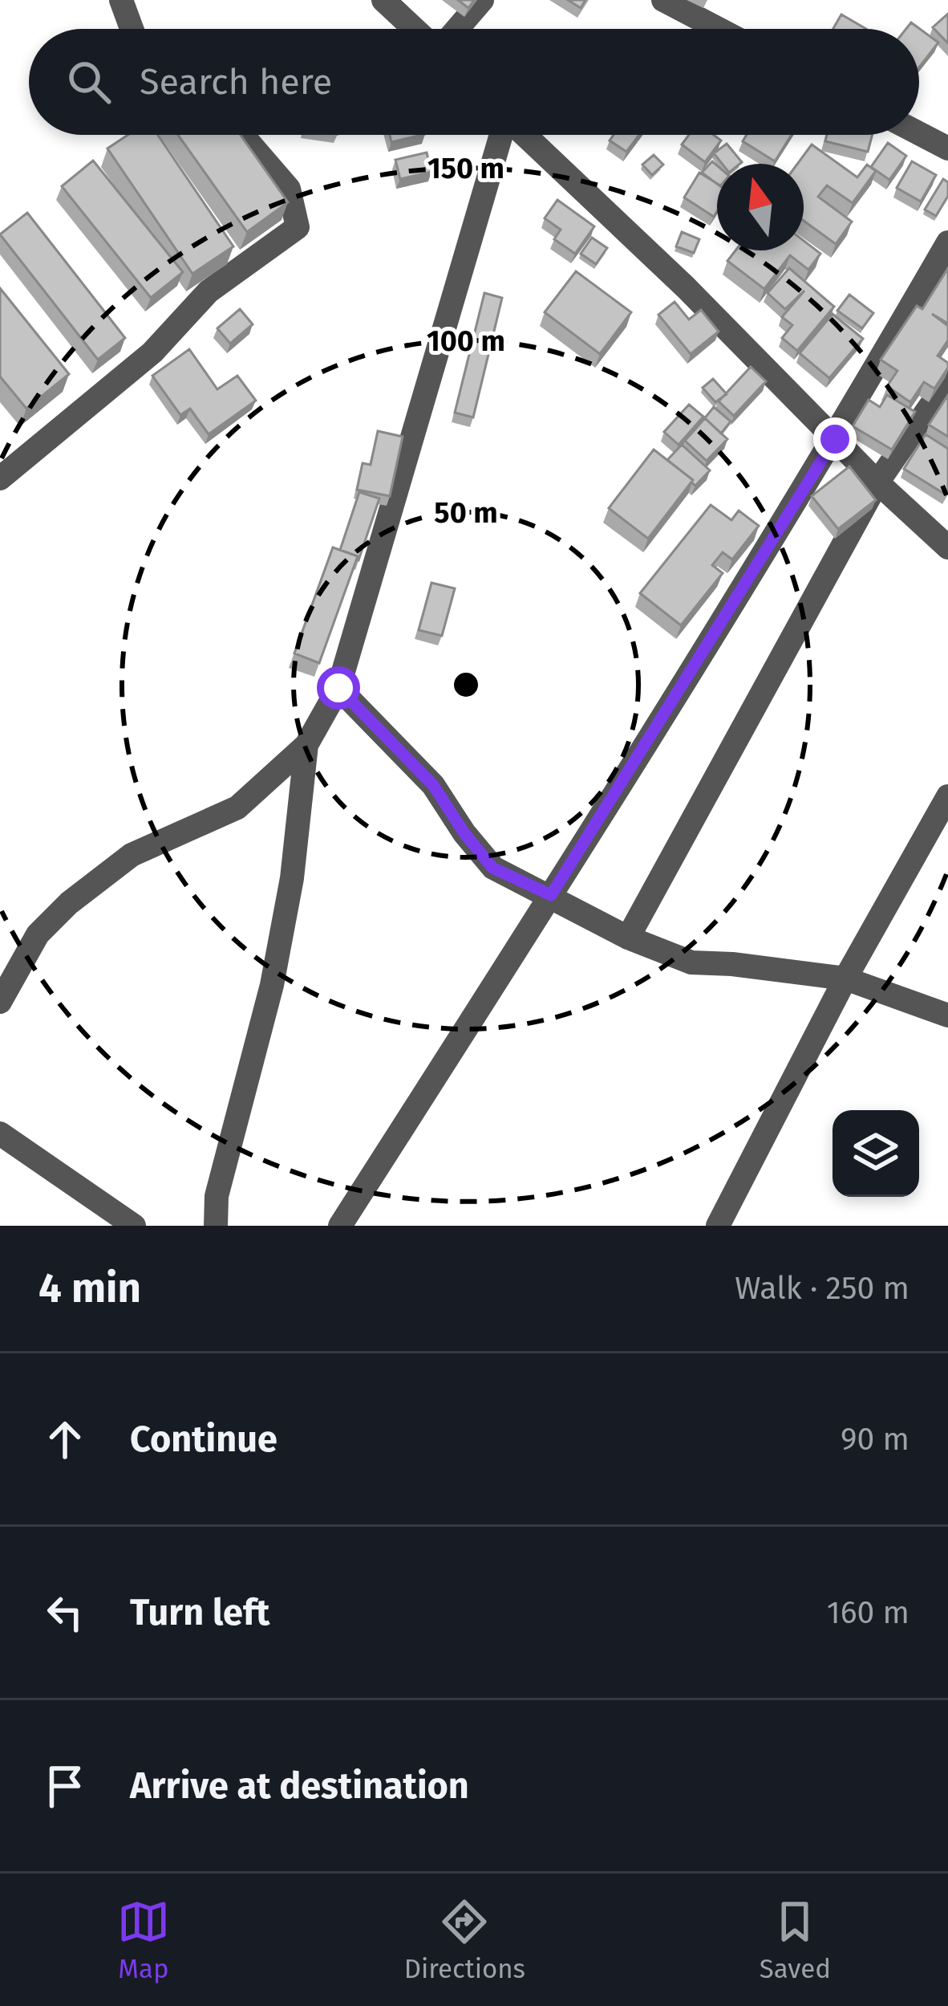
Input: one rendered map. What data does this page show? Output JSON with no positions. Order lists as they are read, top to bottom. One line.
{"north":"top","page":{"search":"Search here","heading":["4 min","Walk · 250 m"],"list":[["Continue","90 m"],["Turn left","160 m"],"Arrive at destination"],"nav":["Map","Directions","Saved"]},"rings":["150 m","100 m","50 m"]}
